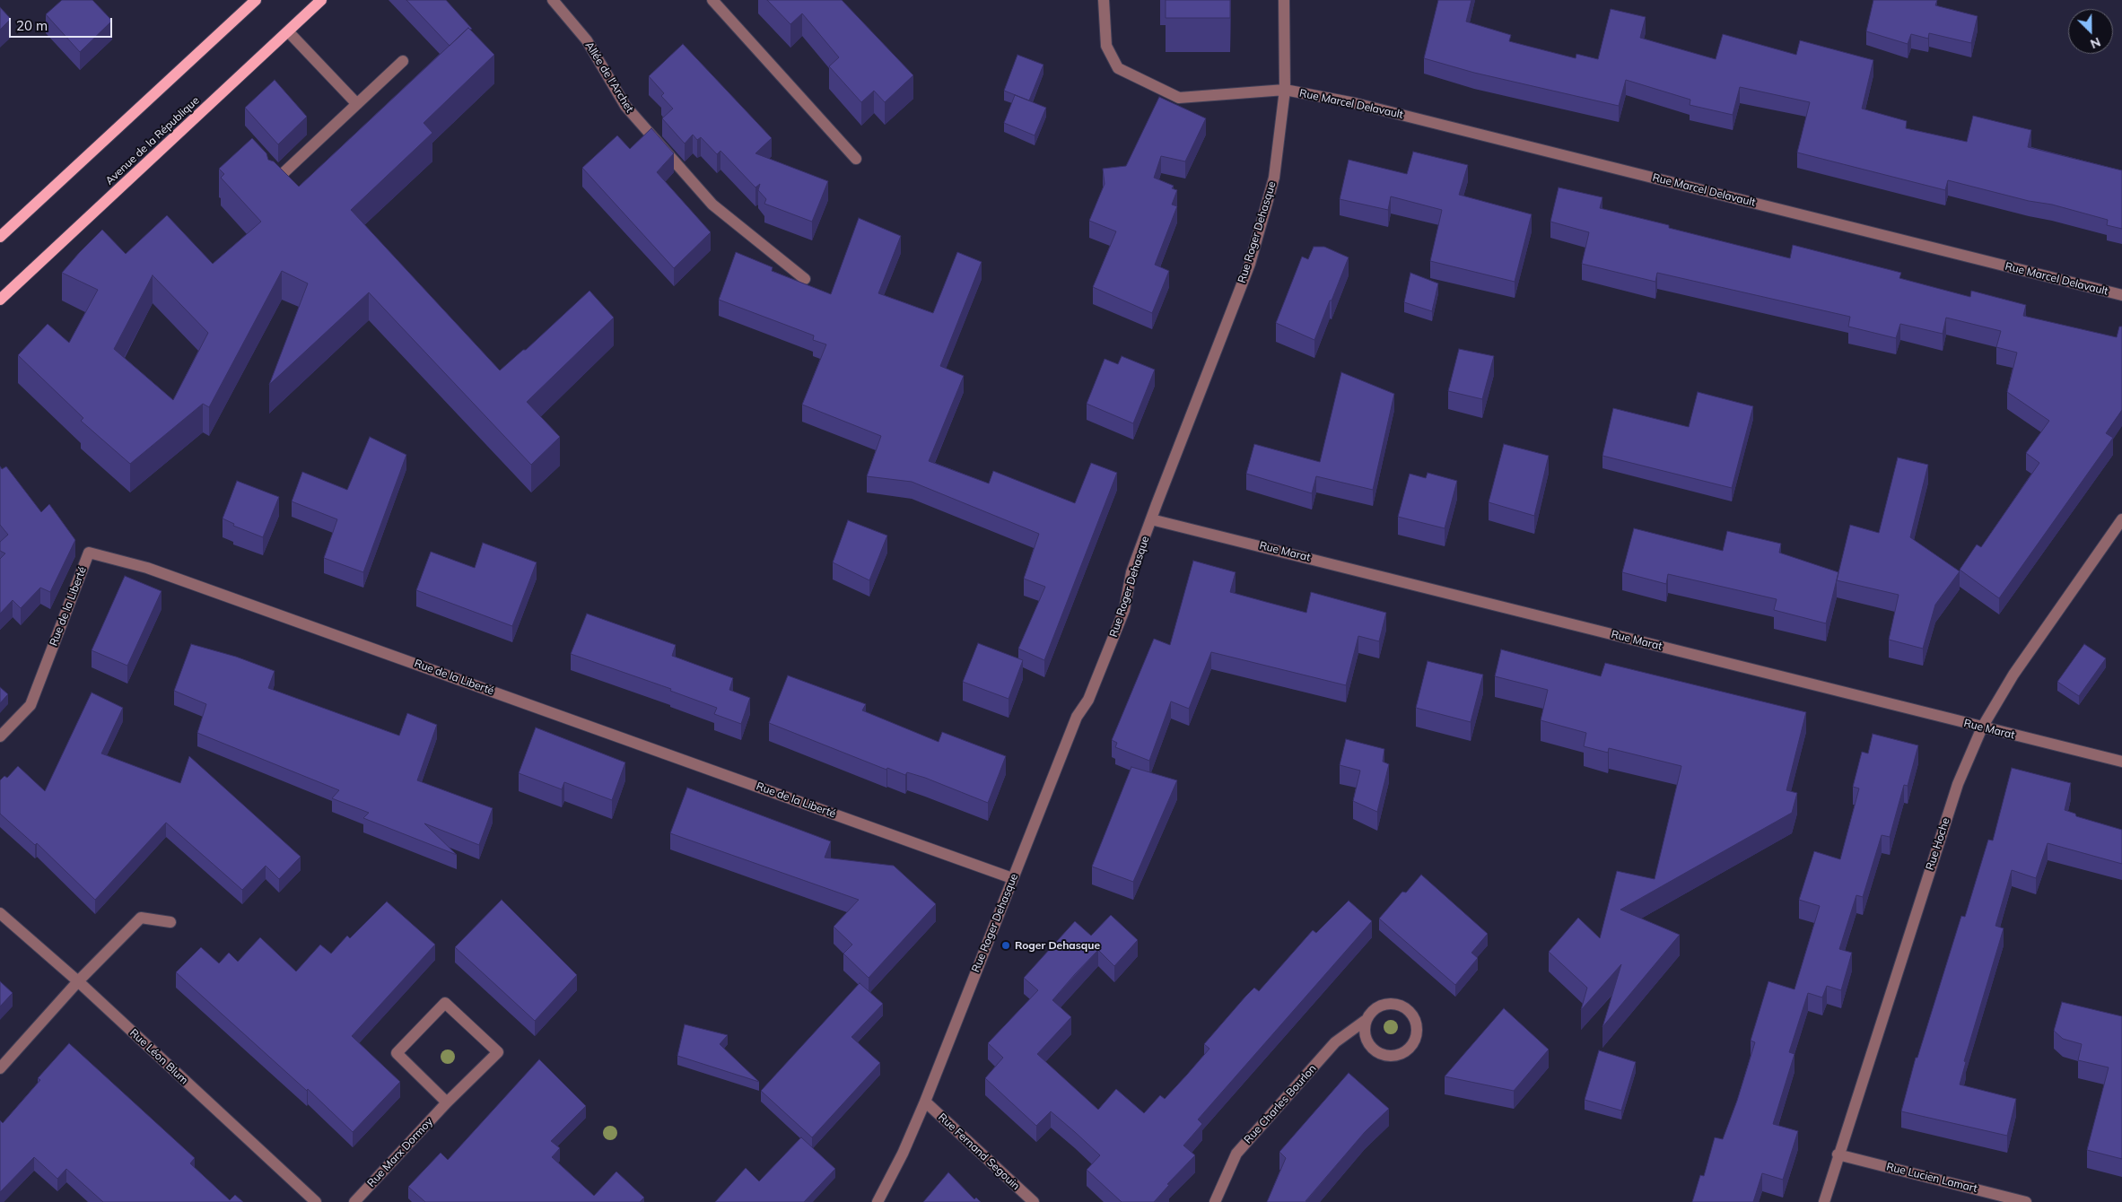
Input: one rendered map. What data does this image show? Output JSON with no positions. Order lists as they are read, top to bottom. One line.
{"streets":{"main road":["Avenue de la République"],"street":["Allée de l'Archet","Rue Marcel Delavault","Rue Roger Dehasque","Rue Marat","Rue de la Liberté","Rue Hoche","Rue Léon Blum","Rue Charles Bourlon","Rue Fernand Segouin","Rue Marx Dormoy","Rue Lucien Lamart"]},"crossings":[["Rue Marcel Delavault","Rue Roger Dehasque"],["Rue Roger Dehasque","Rue Marat"],["Rue Roger Dehasque","Rue de la Liberté"],["Rue Roger Dehasque","Rue Fernand Segouin"],["Rue Marat","Rue Hoche"],["Rue Hoche","Rue Lucien Lamart"]],"places":["Roger Dehasque"],"scale_bar":"20 m","north":"bottom right"}
